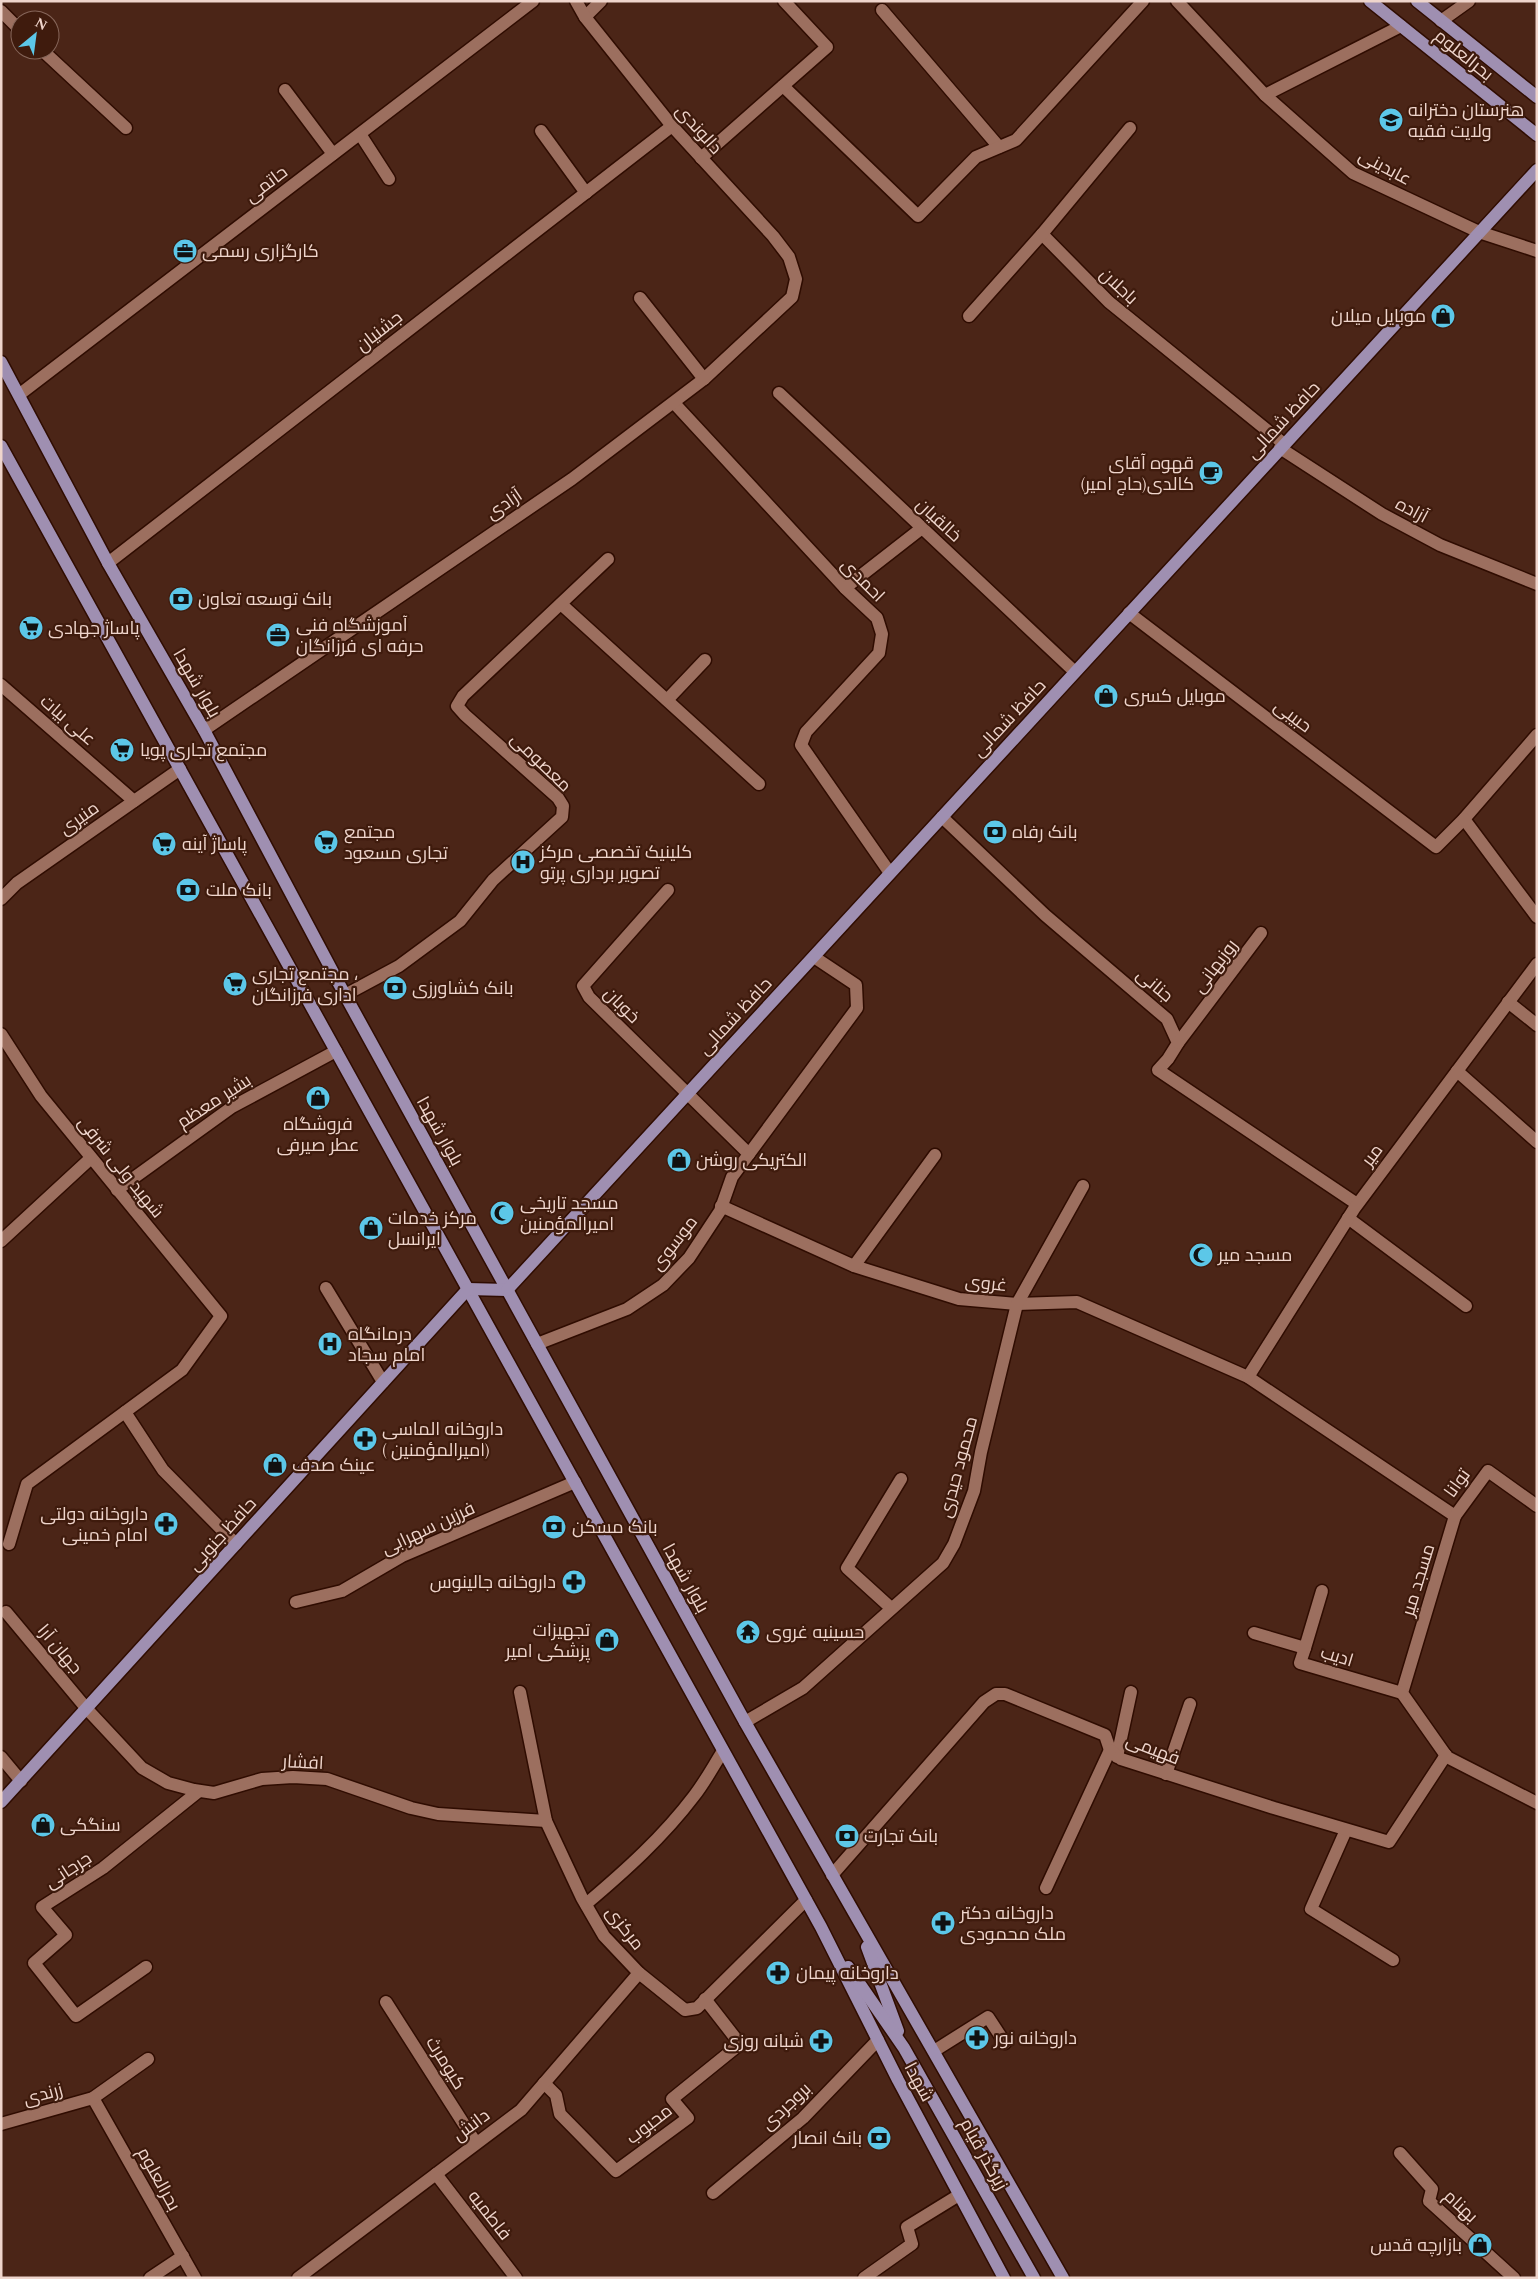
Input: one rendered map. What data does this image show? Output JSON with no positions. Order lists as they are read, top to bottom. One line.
{"streets":{"main road":["بحرالعلوم","حافظ شمالی","بلوار شهدا","حافظ جنوبی","شهدا","زیرگذر قیام"],"street":["دالوندی","عابدینی","حاتمی","باجلان","جشنیان","آزادی","آزاده","خالقیان","احمدی","حبیبی","علی بیات","معصومی","منیری","روزبهانی","جنانی","خوبان","بشیر معظم","میر","شهید ولی شرفی","موسوی","غروی","محمود حیدری","توانا","فرزین سهرابی","مسجد میر","جهان آرا","ادیب","فهیمی","افشار","جرجانی","مرکزی","کیومرث","زرندی","بروجردی","محبوب","دانش","بهنام","فاطمیه"]},"crossings":[["بحرالعلوم","زرندی"],["دالوندی","جشنیان"],["دالوندی","آزادی"],["عابدینی","حافظ شمالی"],["حاتمی","بلوار شهدا"],["باجلان","حافظ شمالی"],["باجلان","آزاده"],["جشنیان","بلوار شهدا"],["حافظ شمالی","آزاده"],["حافظ شمالی","خالقیان"],["حافظ شمالی","احمدی"],["حافظ شمالی","بلوار شهدا"],["حافظ شمالی","حبیبی"],["حافظ شمالی","جنانی"],["حافظ شمالی","خوبان"],["حافظ شمالی","موسوی"],["آزادی","احمدی"],["آزادی","بلوار شهدا"],["بلوار شهدا","معصومی"],["بلوار شهدا","موسوی"],["بلوار شهدا","محمود حیدری"],["بلوار شهدا","فهیمی"],["بلوار شهدا","شهدا"],["علی بیات","منیری"],["روزبهانی","جنانی"],["بشیر معظم","شهید ولی شرفی"],["میر","غروی"],["موسوی","غروی"],["غروی","محمود حیدری"],["توانا","مسجد میر"],["حافظ جنوبی","جهان آرا"],["حافظ جنوبی","افشار"],["مسجد میر","ادیب"],["جهان آرا","افشار"],["افشار","جرجانی"],["افشار","مرکزی"],["مرکزی","شهدا"],["مرکزی","محبوب"],["مرکزی","دانش"],["کیومرث","دانش"],["شهدا","بروجردی"],["محبوب","دانش"],["دانش","فاطمیه"]],"places":{"school or university":["هنرستان دخترانه ولایت فقیه"],"office":["کارگزاری رسمی","آموزشگاه فنی حرفه ای فرزانگان"],"shop":["موبایل میلان","موبایل کسری","فروشگاه عطر صیرفی","الکتریکی روشن","مرکز خدمات ایرانسل","عینک صدف","تجهیزات پزشکی امیر","سنگکی","بازارچه قدس"],"cafe":["قهوه آقای کالدی(حاج امیر)"],"bank":["بانک توسعه تعاون","بانک رفاه","بانک ملت","بانک کشاورزی","بانک مسکن","بانک تجارت","بانک انصار"],"supermarket":["پاساژ جهادی","مجتمع تجاری پویا","مجتمع تجاری مسعود","پاساژ آینه","مجتمع تجاری ، اداری فرزانگان"],"hospital":["کلینیک تخصصی مرکز تصویر برداری پرتو","درمانگاه امام سجاد"],"mosque":["مسجد تاریخی امیرالمؤمنین","مسجد میر"],"pharmacy":["داروخانه الماسی ( امیرالمؤمنین)","داروخانه دولتی امام خمینی","داروخانه جالینوس","داروخانه دکتر ملک محمودی","داروخانه پیمان","داروخانه نور","شبانه روزی"],"temple":["حسینیه غروی"]},"north":"top right"}
